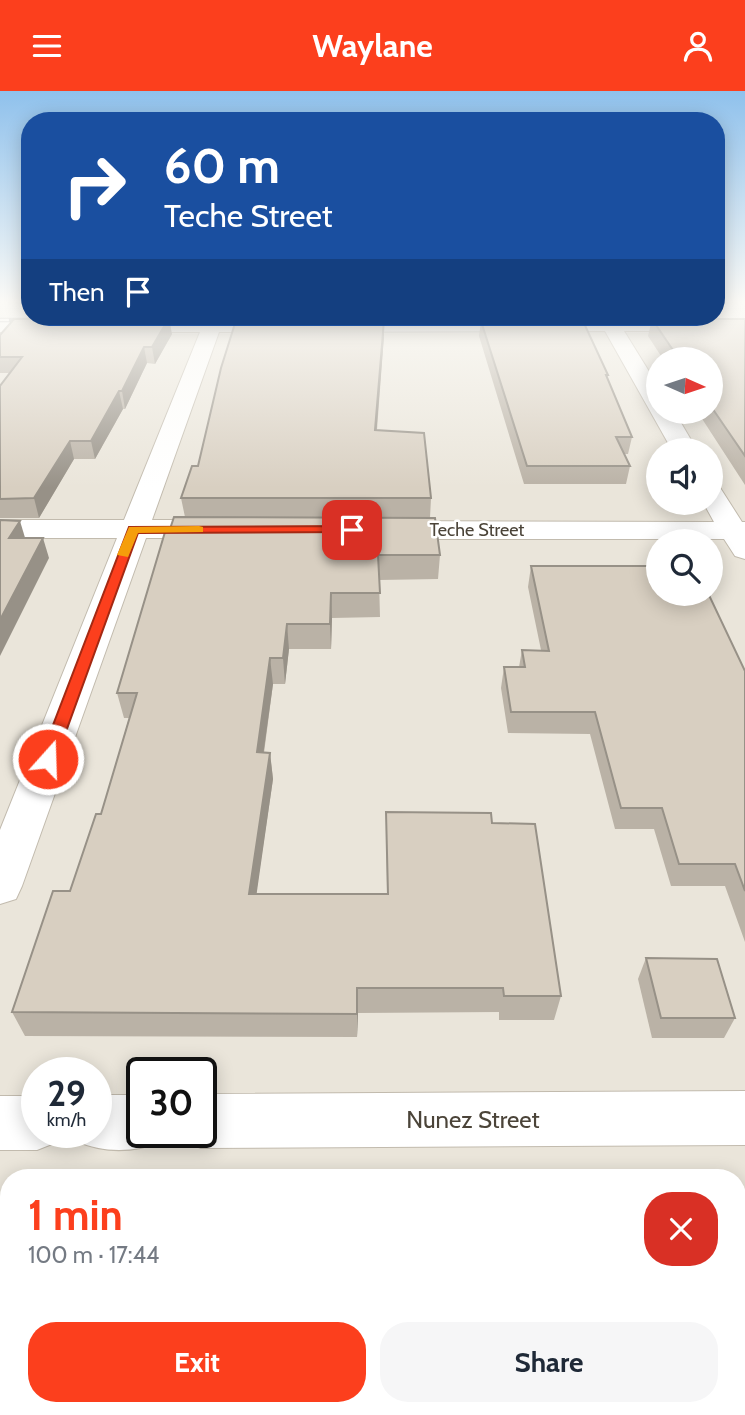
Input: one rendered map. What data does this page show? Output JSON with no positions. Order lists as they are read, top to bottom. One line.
{"streets":{"street":["Teche Street","Nunez Street"]},"north":"right","page":{"header":"Waylane","turn":["60 m","Teche Street"],"then":"Then","speed":"29 km/h","limit":"30","heading":["1 min","100 m · 17:44"],"buttons":["Exit","Share"]}}
